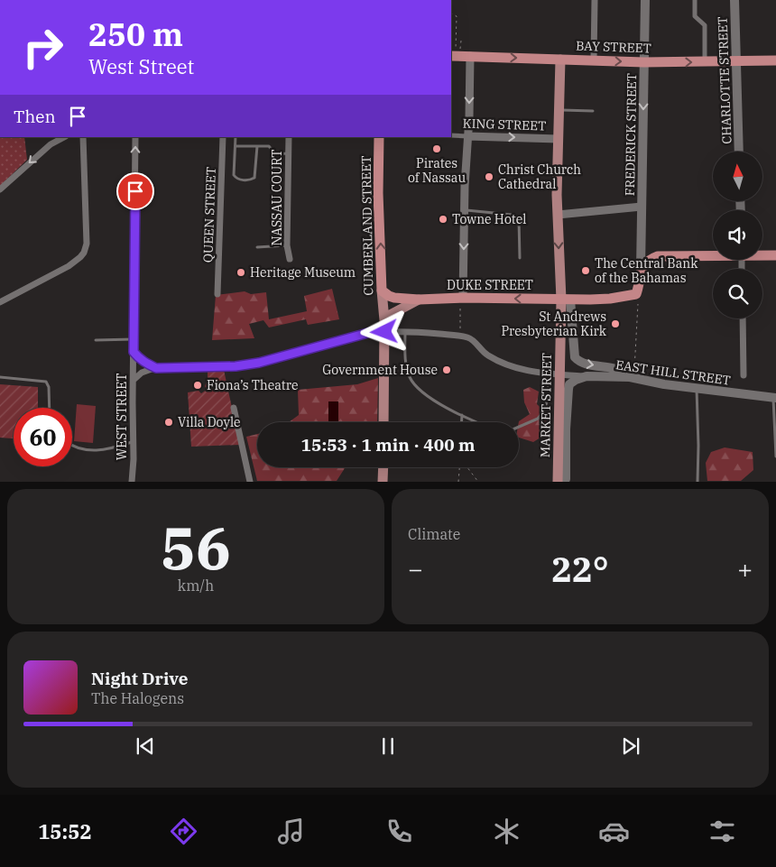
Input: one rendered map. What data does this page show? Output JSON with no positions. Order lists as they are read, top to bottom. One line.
{"streets":{"highway":["BAY STREET","CUMBERLAND STREET","DUKE STREET"],"main road":["CHARLOTTE STREET","FREDERICK STREET","EAST HILL STREET","MARKET STREET"],"street":["KING STREET","NASSAU COURT","QUEEN STREET","WEST STREET"]},"crossings":[["BAY STREET","CHARLOTTE STREET"],["BAY STREET","FREDERICK STREET"],["BAY STREET","MARKET STREET"],["KING STREET","MARKET STREET"],["FREDERICK STREET","DUKE STREET"],["CUMBERLAND STREET","DUKE STREET"],["CUMBERLAND STREET","EAST HILL STREET"],["DUKE STREET","EAST HILL STREET"],["DUKE STREET","MARKET STREET"]],"one_way":["BAY STREET","KING STREET","FREDERICK STREET","CUMBERLAND STREET","WEST STREET"],"places":["Pirates of Nassau","Christ Church Cathedral","Towne Hotel","The Central Bank of the Bahamas","Heritage Museum","St Andrews Presbyterian Kirk","Government House","Fiona’s Theatre","Villa Doyle"],"north":"top","page":{"turn":["250 m","West Street"],"then":"Then","limit":"60","trip":"15:53 · 1 min · 400 m","tile":[["56","km/h"],"Climate"],"heat":["−","22°","+"],"song":["Night Drive","The Halogens"],"tabs":"15:52"}}
